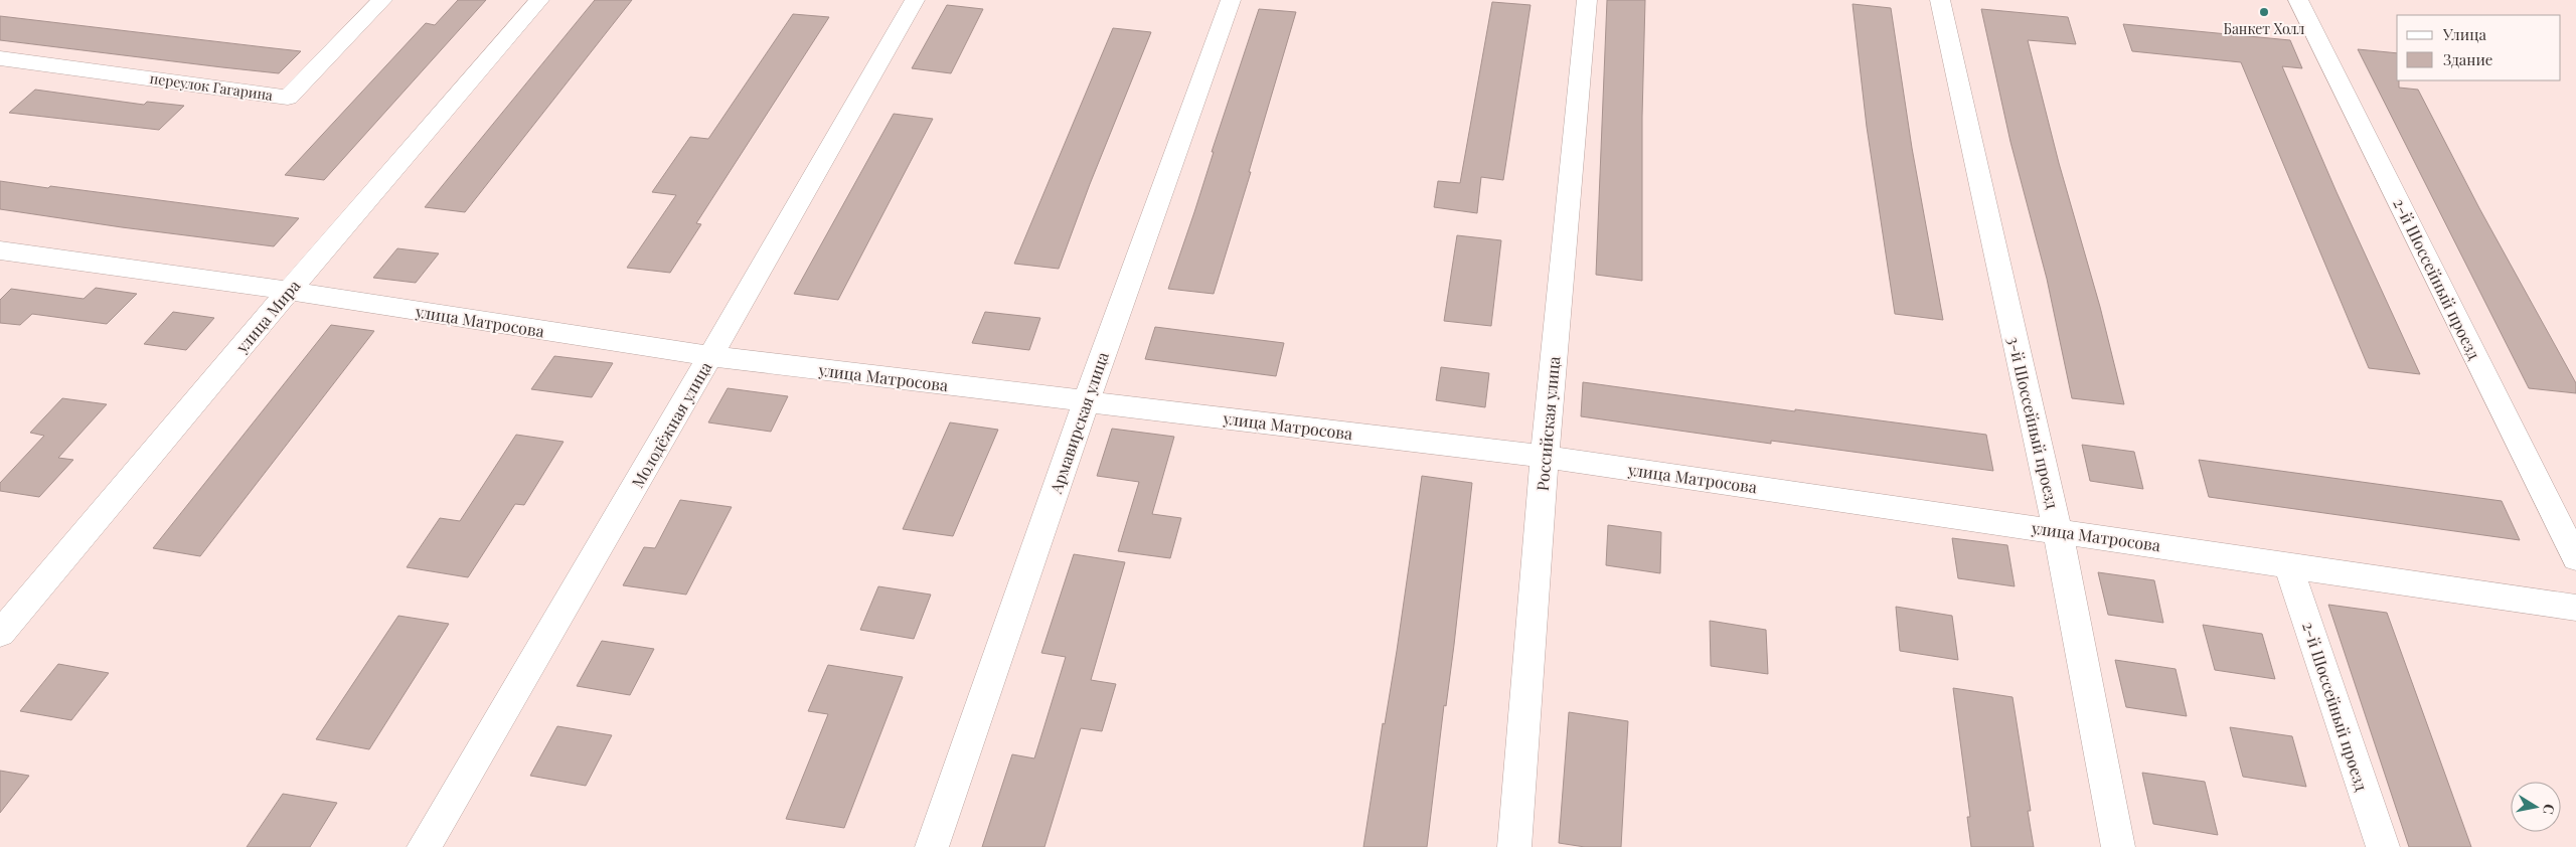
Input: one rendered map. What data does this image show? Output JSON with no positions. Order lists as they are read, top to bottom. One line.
{"streets":{"street":["переулок Гагарина","2-й Шоссейный проезд","улица Мира","улица Матросова","Армавирская улица","3-й Шоссейный проезд","Российская улица","Молодёжная улица"]},"crossings":[["2-й Шоссейный проезд","улица Матросова"],["улица Мира","улица Матросова"],["улица Матросова","Армавирская улица"],["улица Матросова","3-й Шоссейный проезд"],["улица Матросова","Российская улица"],["улица Матросова","Молодёжная улица"]],"places":["Банкет Холл"],"legend":["Улица","Здание"],"north":"right"}
